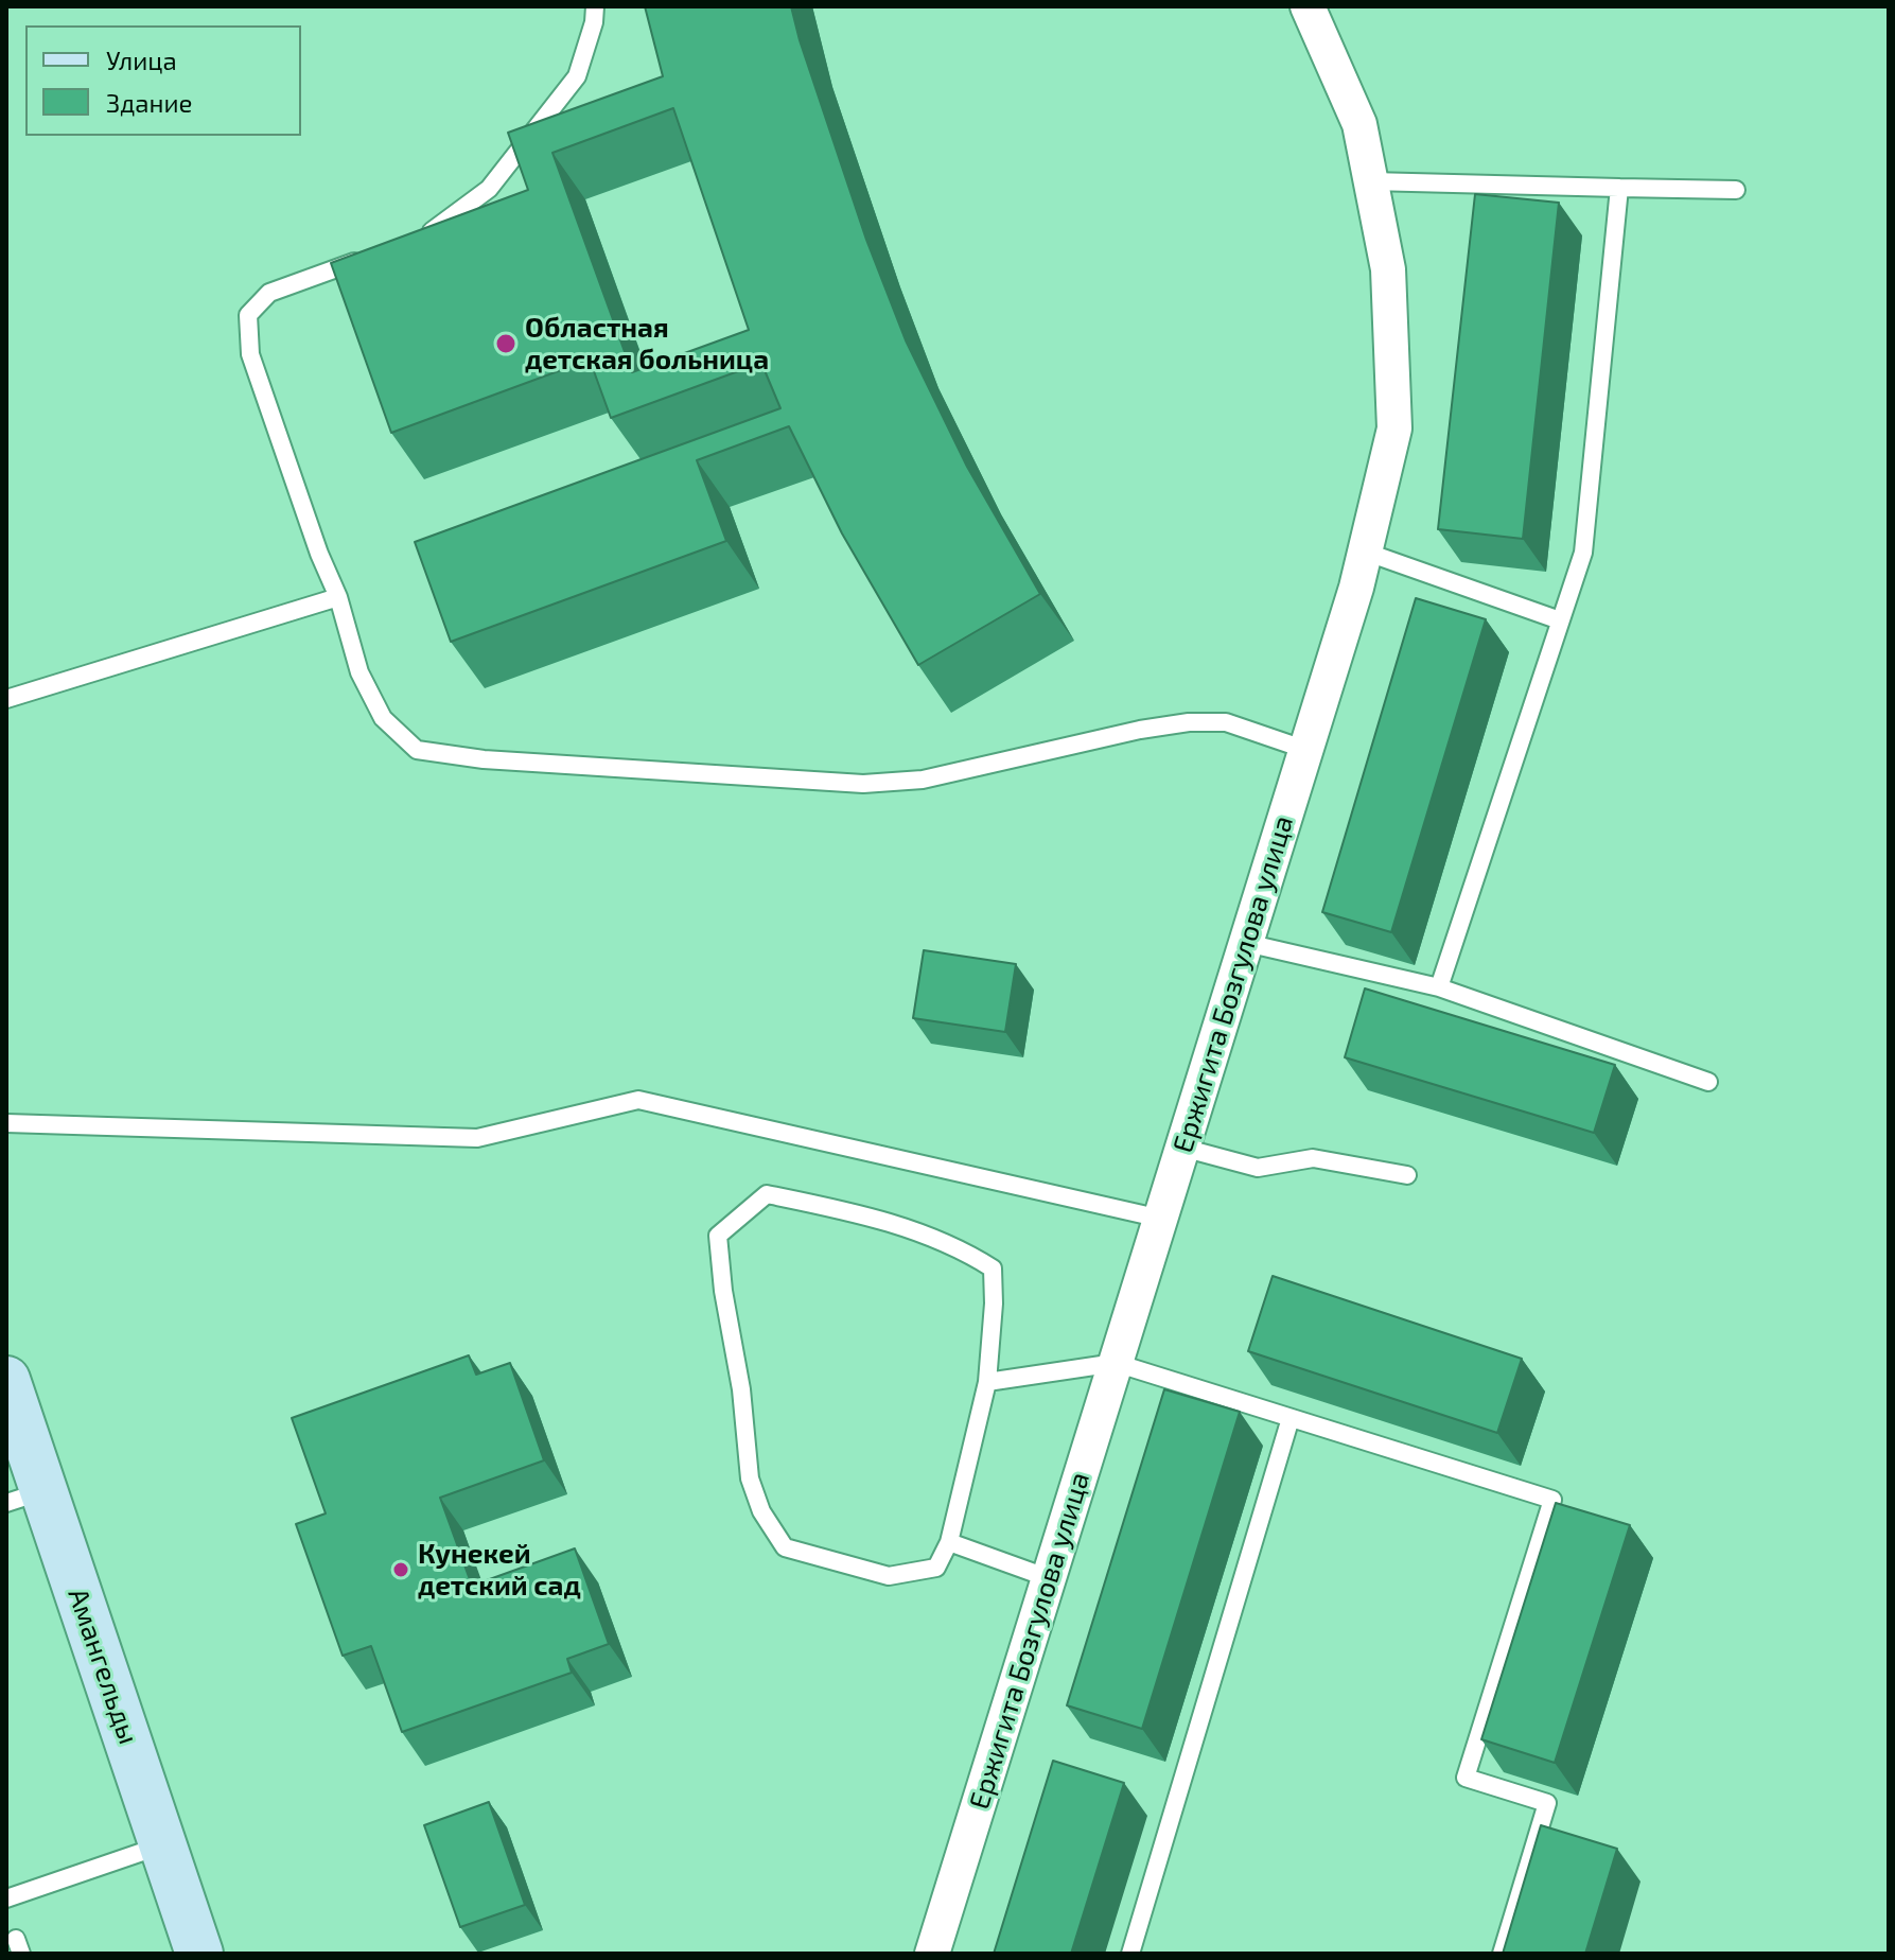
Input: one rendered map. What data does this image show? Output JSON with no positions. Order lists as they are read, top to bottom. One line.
{"streets":{"main road":["Амангельды"],"street":["Ержигита Бозгулова улица"]},"places":["Областная детская больница","Кунекей детский сад"],"legend":["Улица","Здание"]}
